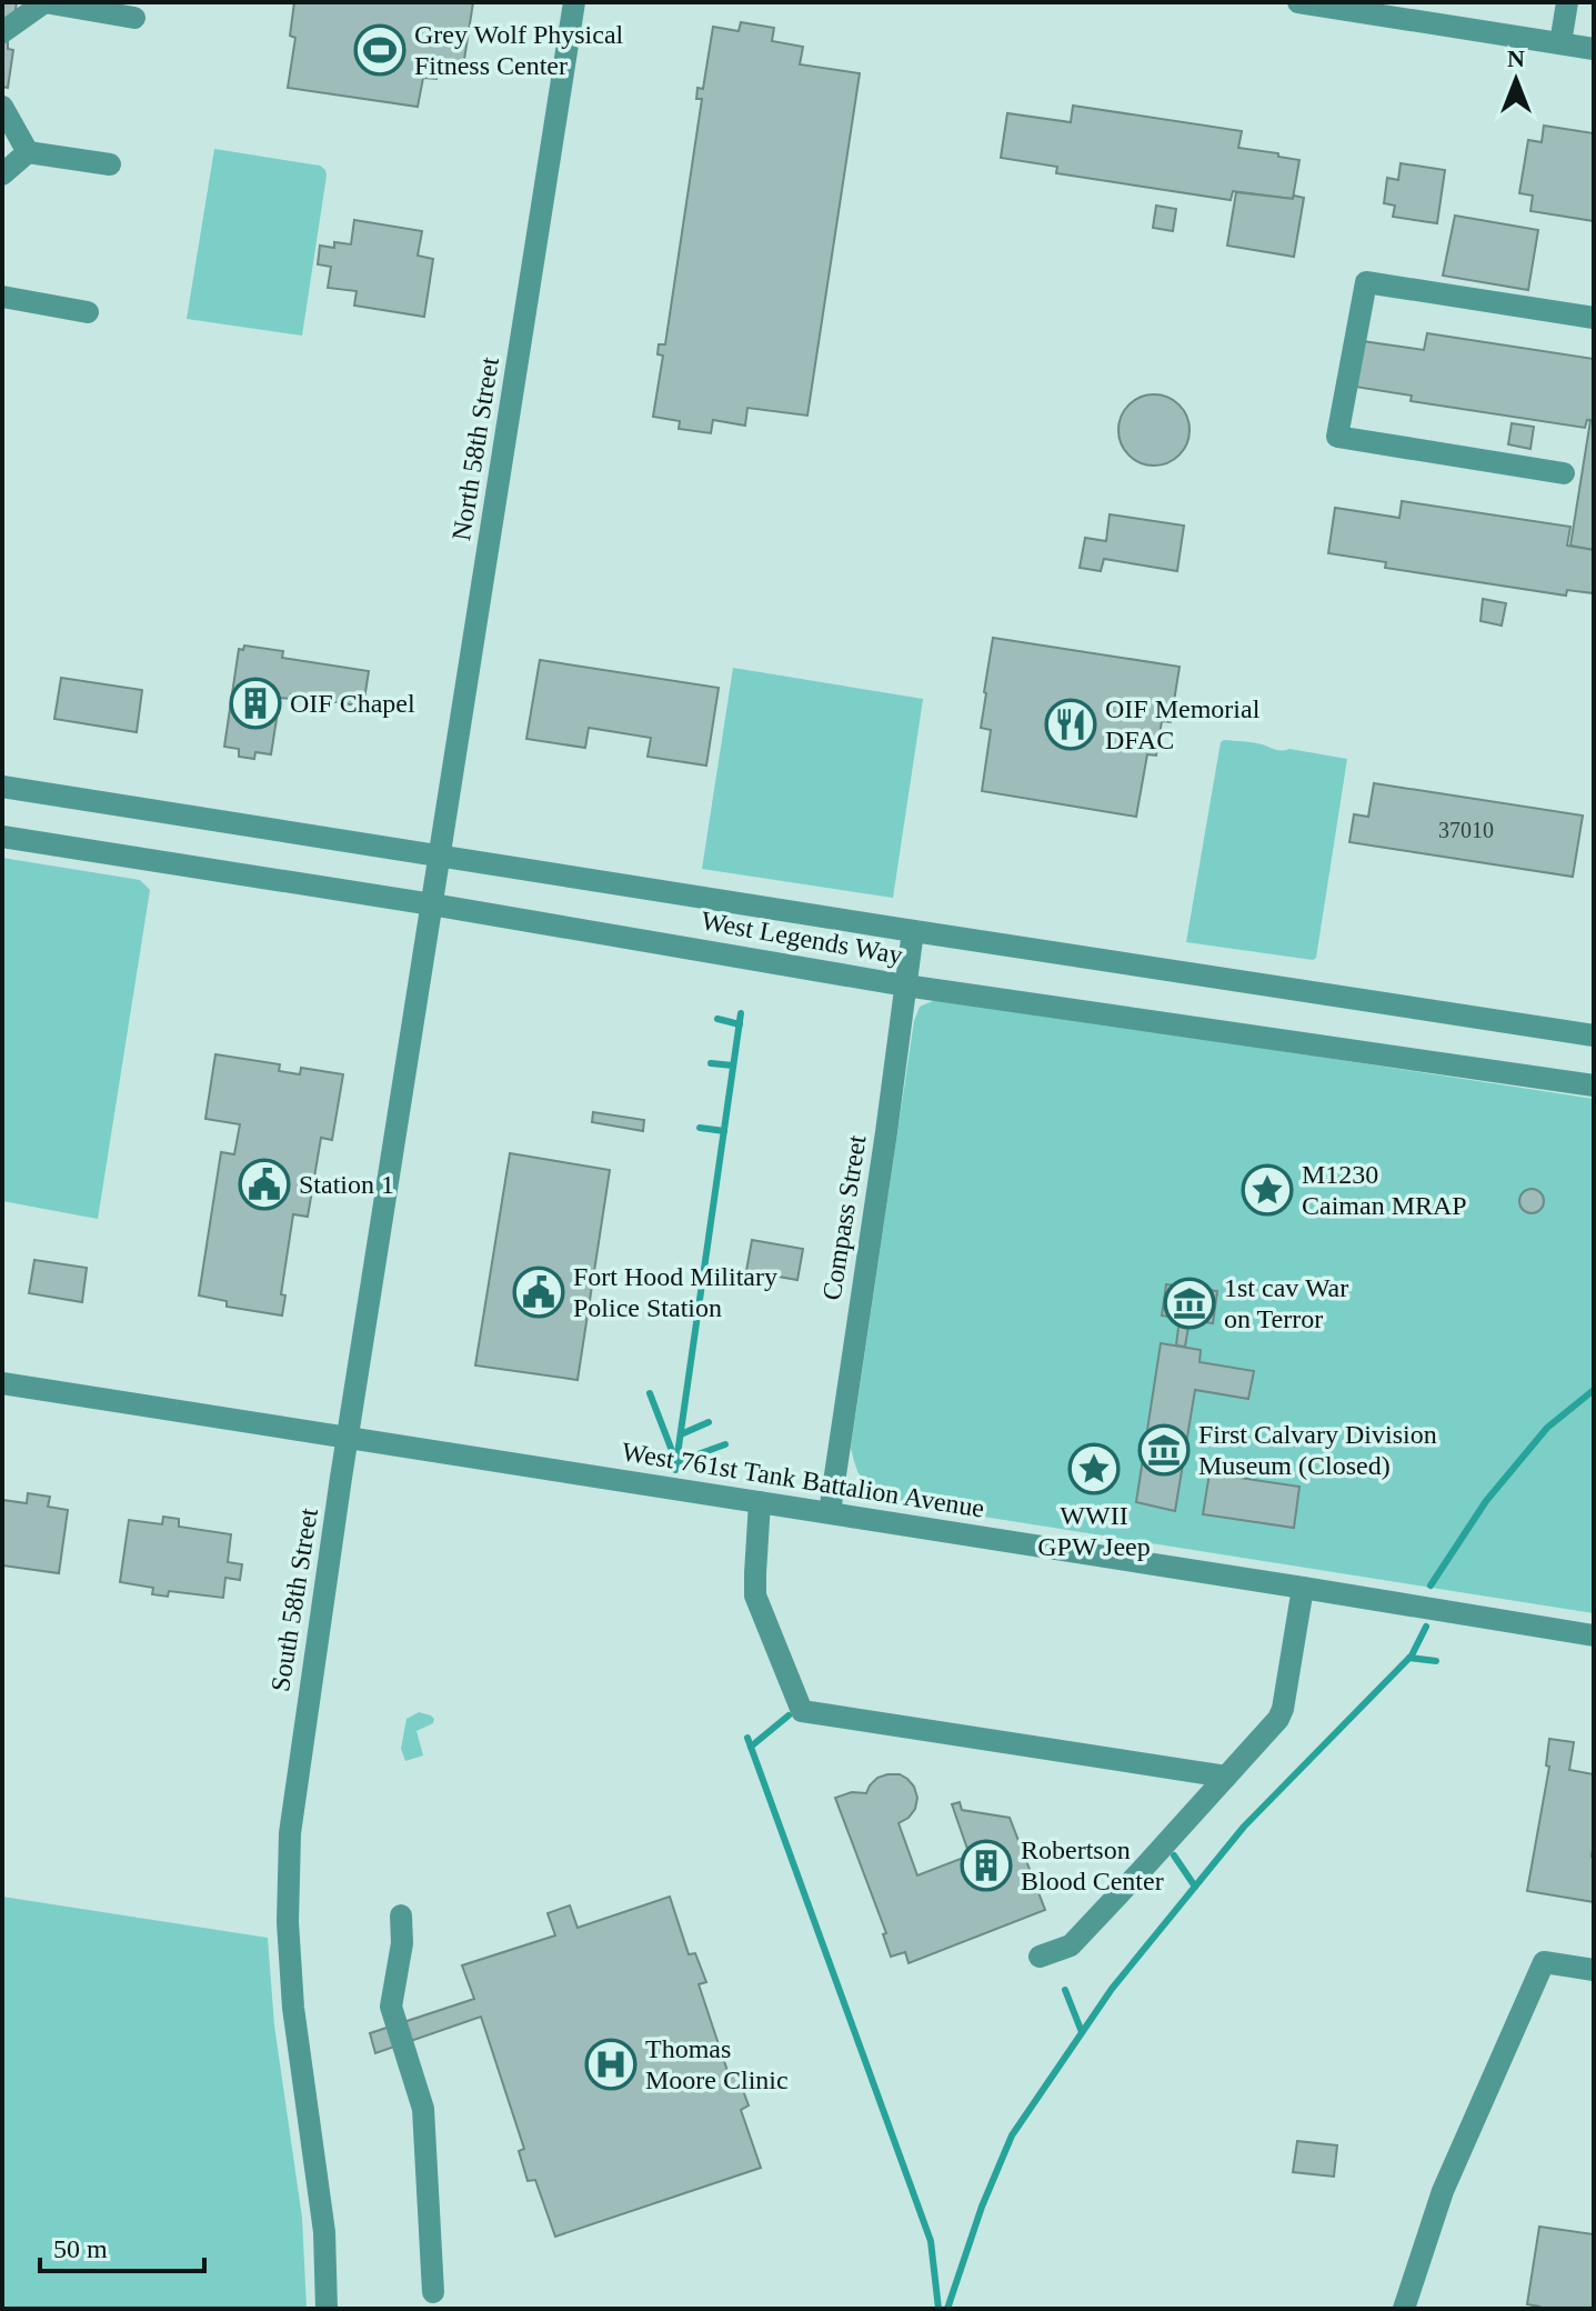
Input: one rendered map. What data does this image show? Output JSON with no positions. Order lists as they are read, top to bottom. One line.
{"streets":{"street":["North 58th Street","West Legends Way","Compass Street","West 761st Tank Battalion Avenue","South 58th Street"]},"crossings":[["North 58th Street","West Legends Way"],["North 58th Street","South 58th Street"],["West Legends Way","Compass Street"],["West Legends Way","South 58th Street"],["Compass Street","West 761st Tank Battalion Avenue"],["West 761st Tank Battalion Avenue","South 58th Street"]],"places":{"sports":["Grey Wolf Physical Fitness Center"],"building":["OIF Chapel","Robertson Blood Center"],"restaurant":["OIF Memorial DFAC"],"public building":["Station 1","Fort Hood Military Police Station"],"place":["M1230 Caiman MRAP","WWII GPW Jeep"],"museum":["1st cav War on Terror","First Calvary Division Museum (Closed)"],"hospital":["Thomas Moore Clinic"]},"house_numbers":["37010"],"scale_bar":"50 m","north":"top"}
